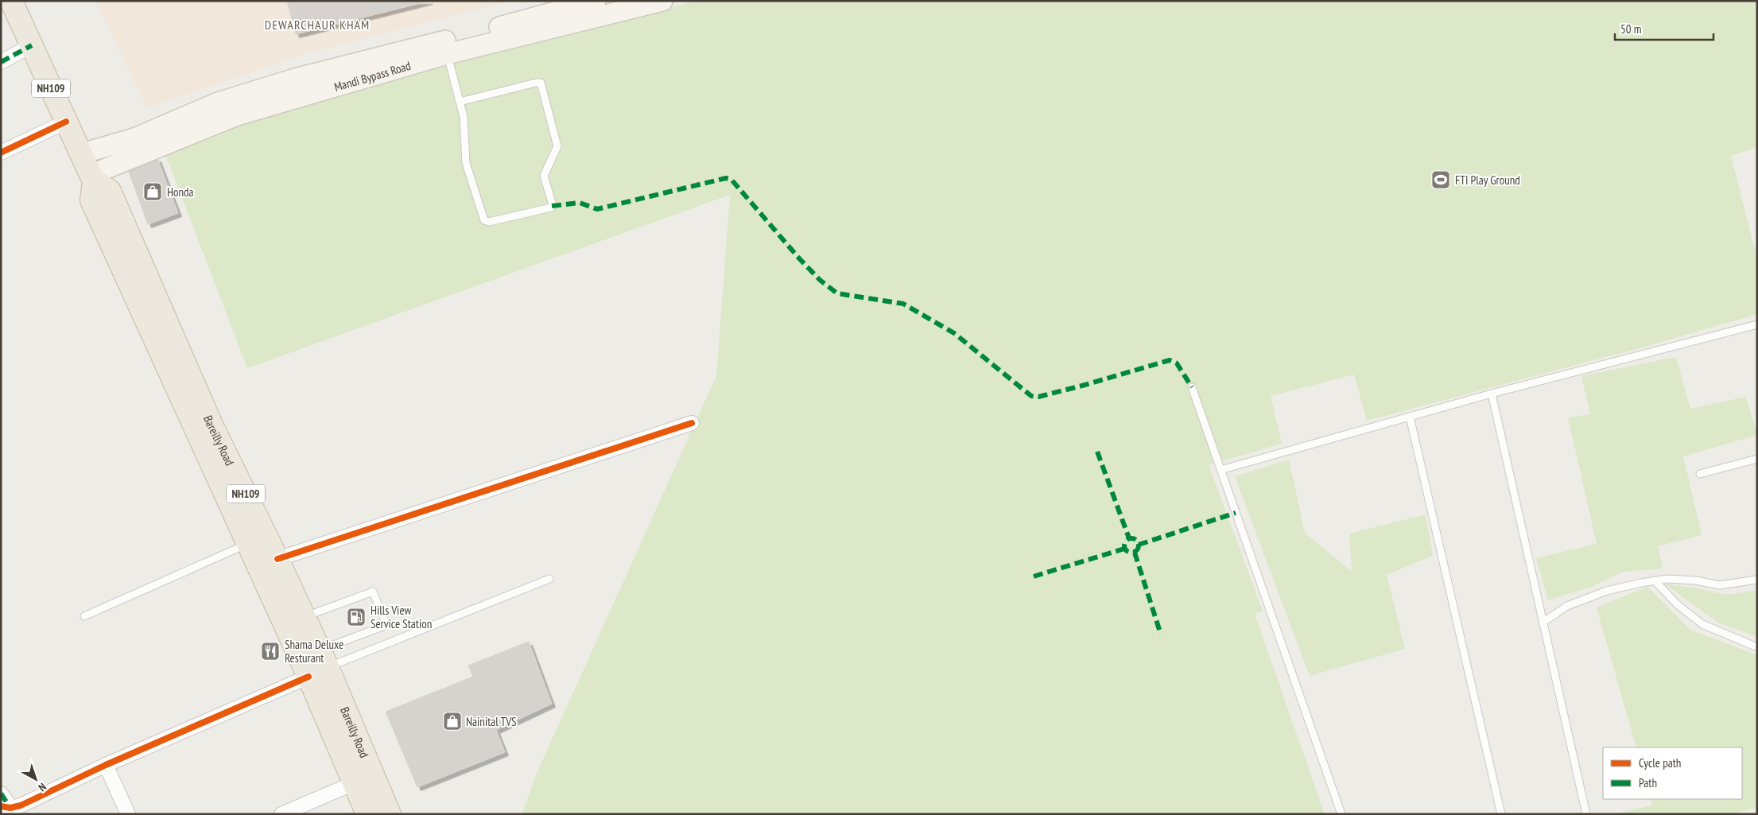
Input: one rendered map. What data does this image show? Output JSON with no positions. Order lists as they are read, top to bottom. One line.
{"streets":{"highway":["NH109","Bareilly Road"],"main road":["Mandi Bypass Road"]},"crossings":[["Mandi Bypass Road","Bareilly Road"]],"districts":["DEWARCHAUR KHAM"],"places":{"sports":["FTI Play Ground"],"shop":["Honda","Nainital TVS"],"fuel station":["Hills View Service Station"],"restaurant":["Shama Deluxe Resturant"]},"legend":["Cycle path","Path"],"scale_bar":"50 m","north":"bottom right"}
